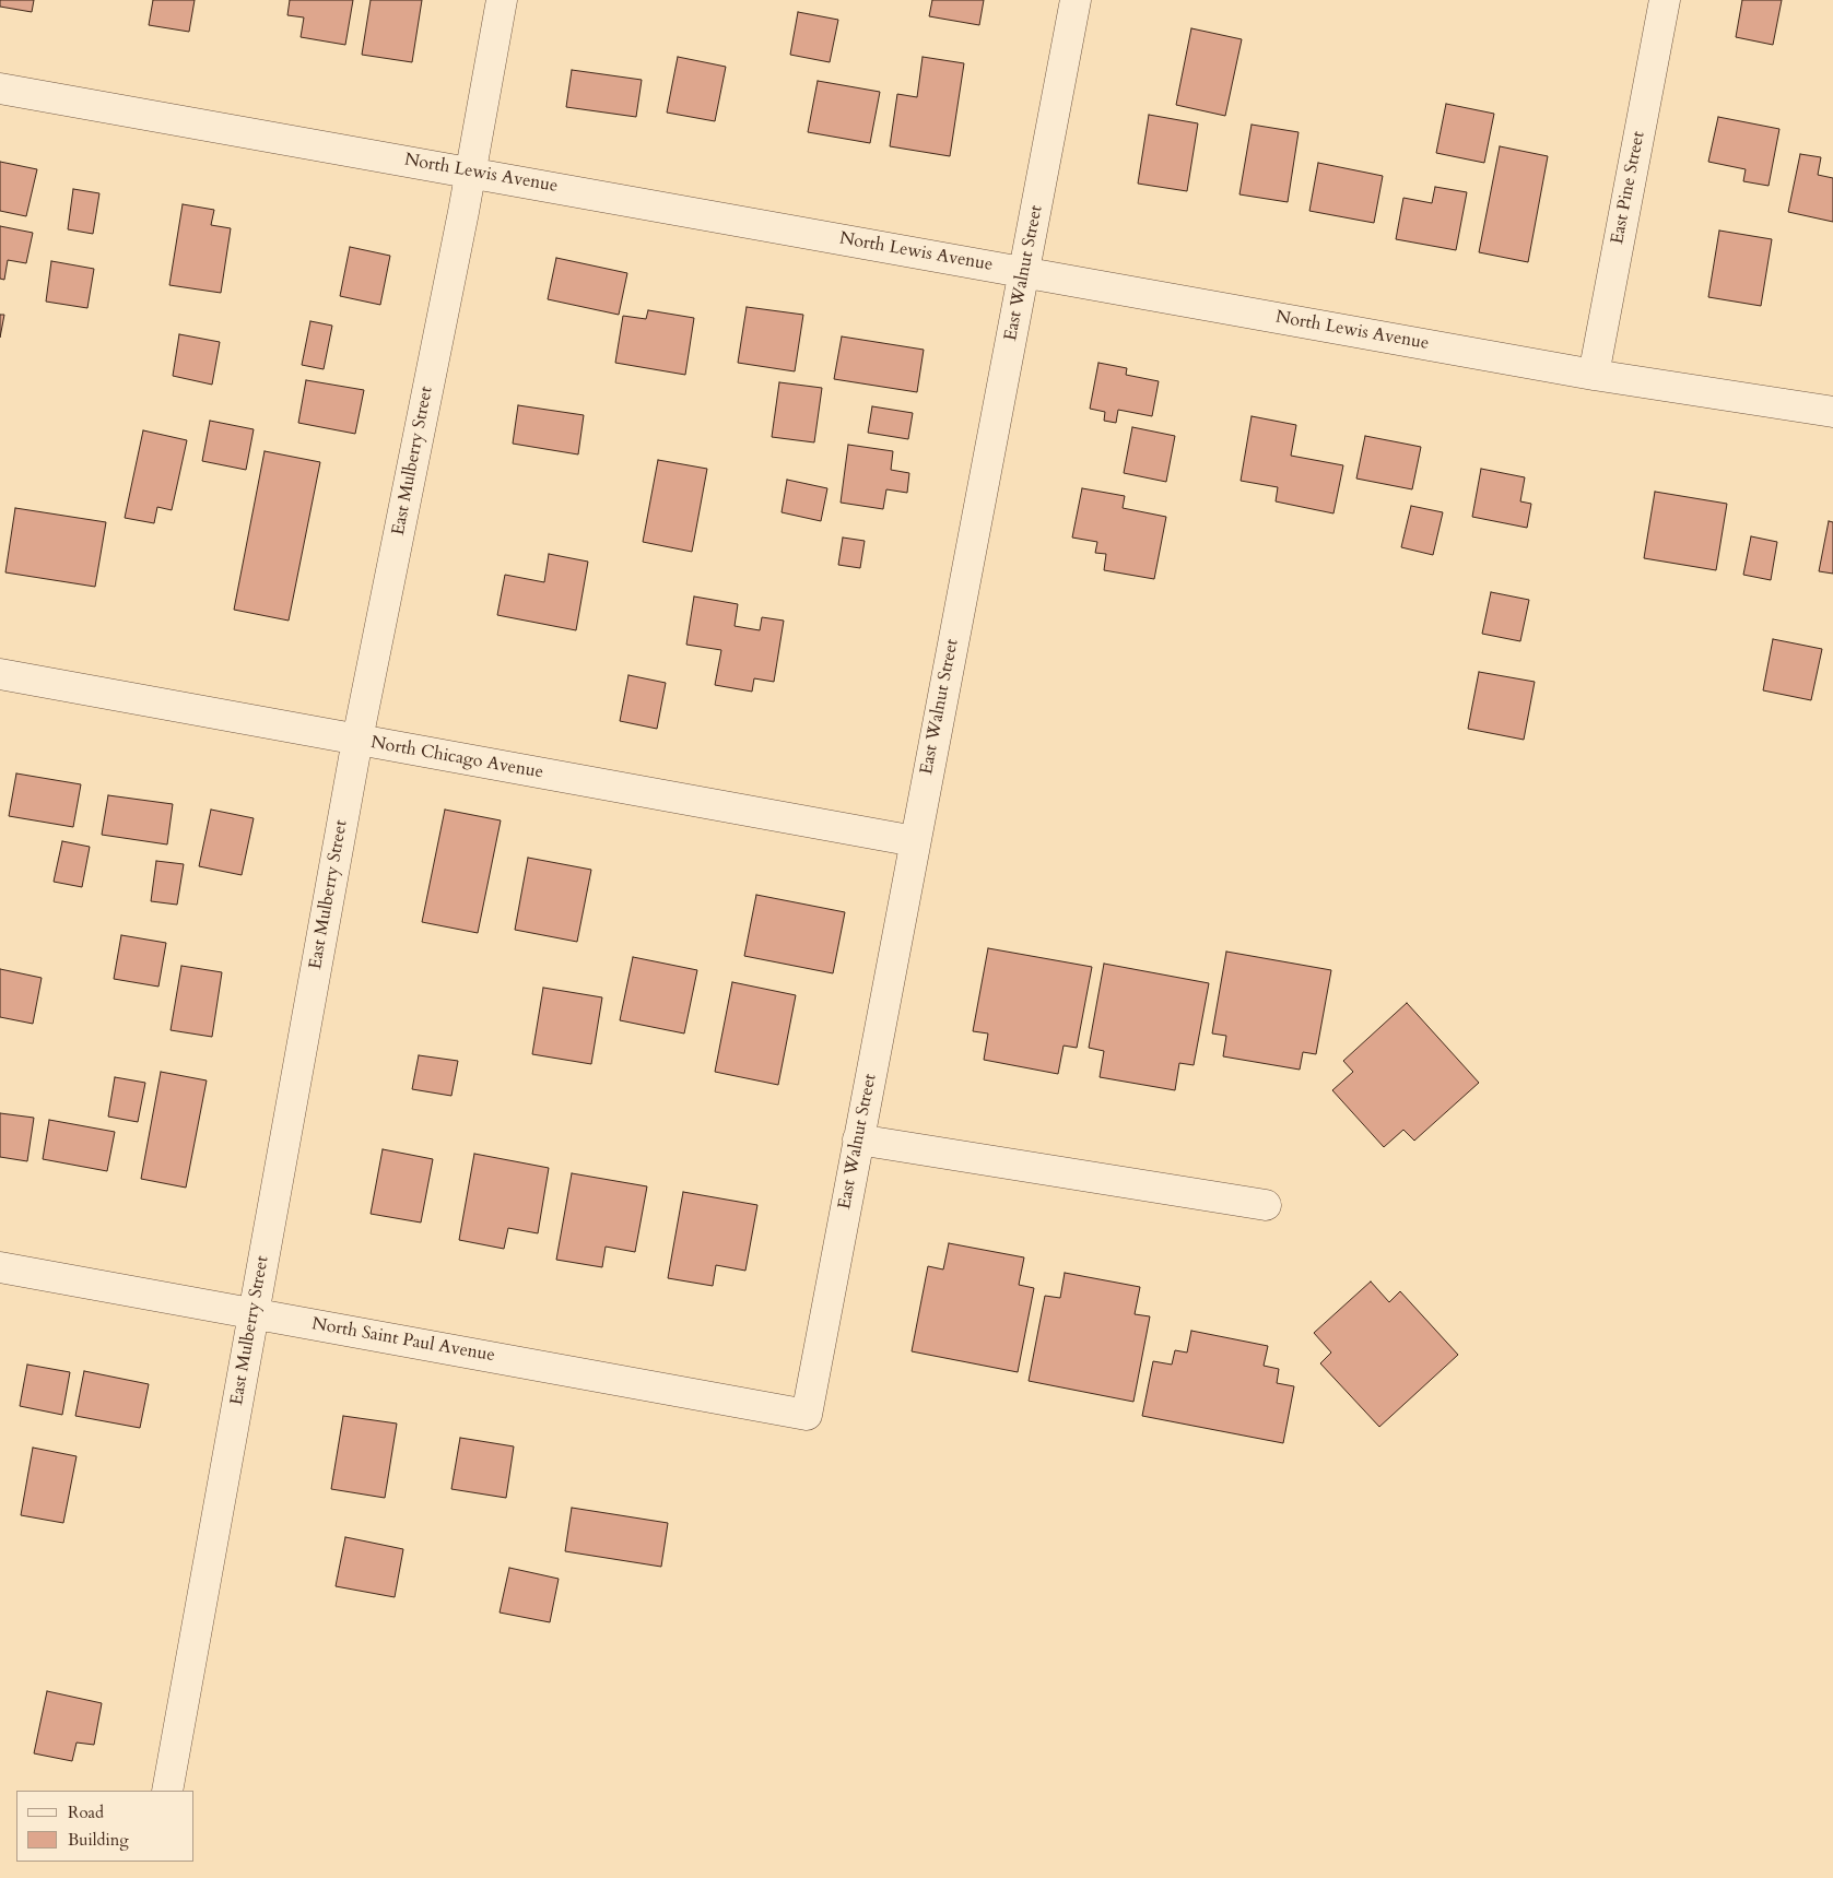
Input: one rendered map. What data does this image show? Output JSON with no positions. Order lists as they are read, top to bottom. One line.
{"streets":{"street":["North Lewis Avenue","East Pine Street","East Walnut Street","East Mulberry Street","North Chicago Avenue","North Saint Paul Avenue"]},"crossings":[["North Lewis Avenue","East Pine Street"],["North Lewis Avenue","East Walnut Street"],["North Lewis Avenue","East Mulberry Street"],["East Walnut Street","North Chicago Avenue"],["East Walnut Street","North Saint Paul Avenue"],["East Mulberry Street","North Chicago Avenue"],["East Mulberry Street","North Saint Paul Avenue"]],"legend":["Road","Building"]}
